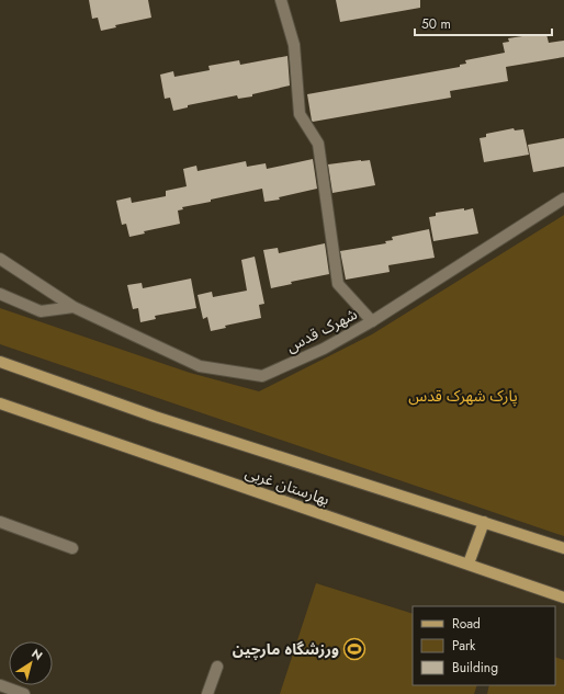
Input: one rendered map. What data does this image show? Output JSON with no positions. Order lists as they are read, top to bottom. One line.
{"streets":{"main road":["بهارستان غربی"],"street":["شهرک قدس"]},"parks":["پارک شهرک قدس"],"places":{"sports":["ورزشگاه مارچین"]},"legend":["Road","Park","Building"],"scale_bar":"50 m","north":"top right"}
